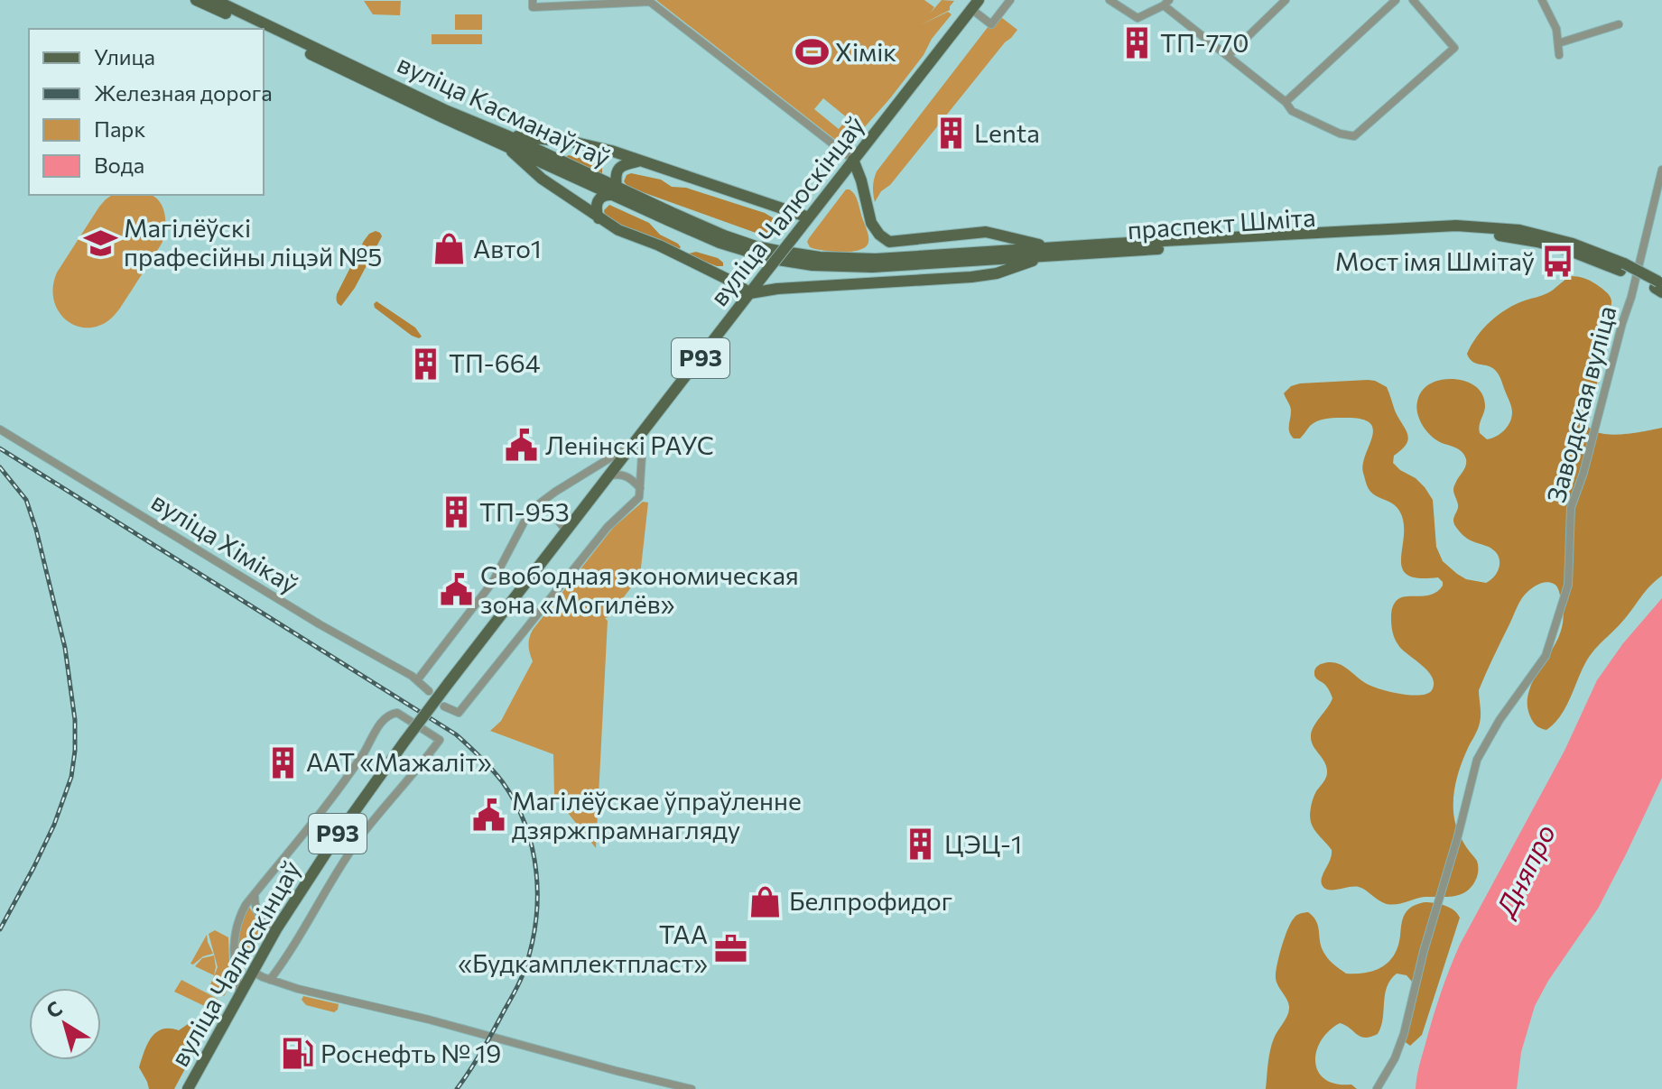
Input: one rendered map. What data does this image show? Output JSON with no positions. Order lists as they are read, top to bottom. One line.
{"streets":{"main road":["вуліца Касманаўтаў","вуліца Чалюскінцаў","праспект Шміта","Р93"],"street":["Заводская вуліца","вуліца Хімікаў"]},"crossings":[["вуліца Касманаўтаў","праспект Шміта"]],"water":["Дняпро"],"places":{"building":["ТП-770","Lenta","ТП-664","ТП-953","ААТ «Мажаліт»","ЦЭЦ-1"],"sports":["Хімік"],"school or university":["Магілёўскі прафесійны ліцэй №5"],"shop":["Авто1","Белпрофидог"],"bus stop":["Мост імя Шмітаў"],"public building":["Ленінскі РАУС","Свободная экономическая зона «Могилёв»","Магілёўскае ўпраўленне дзяржпрамнагляду"],"office":["ТАА «Будкамплектпласт»"],"fuel station":["Роснефть № 19"]},"legend":["Улица","Железная дорога","Парк","Вода"],"north":"top left"}
